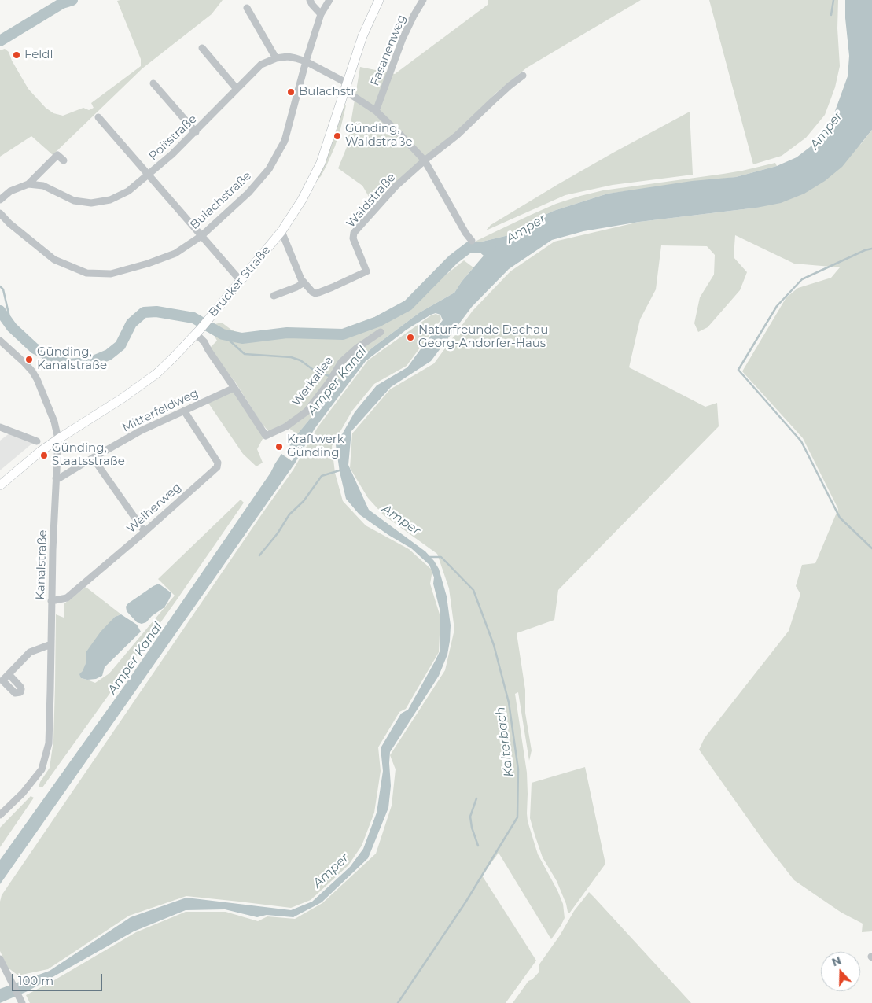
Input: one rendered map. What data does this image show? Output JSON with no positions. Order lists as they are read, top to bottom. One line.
{"streets":{"main road":["Brucker Straße"],"street":["Fasanenweg","Poitstraße","Bulachstraße","Waldstraße","Werkallee","Mitterfeldweg","Weiherweg","Kanalstraße"]},"crossings":[["Poitstraße","Bulachstraße"],["Poitstraße","Brucker Straße"],["Brucker Straße","Werkallee"],["Brucker Straße","Kanalstraße"],["Werkallee","Mitterfeldweg"],["Mitterfeldweg","Weiherweg"],["Mitterfeldweg","Kanalstraße"],["Weiherweg","Kanalstraße"]],"water":["Amper","Amper Kanal","Kalterbach"],"places":["Feldl","Bulachstr","Günding, Waldstraße","Naturfreunde Dachau Georg-Andorfer-Haus","Günding, Kanalstraße","Kraftwerk Günding","Günding, Staatsstraße"],"scale_bar":"100 m","north":"top"}
